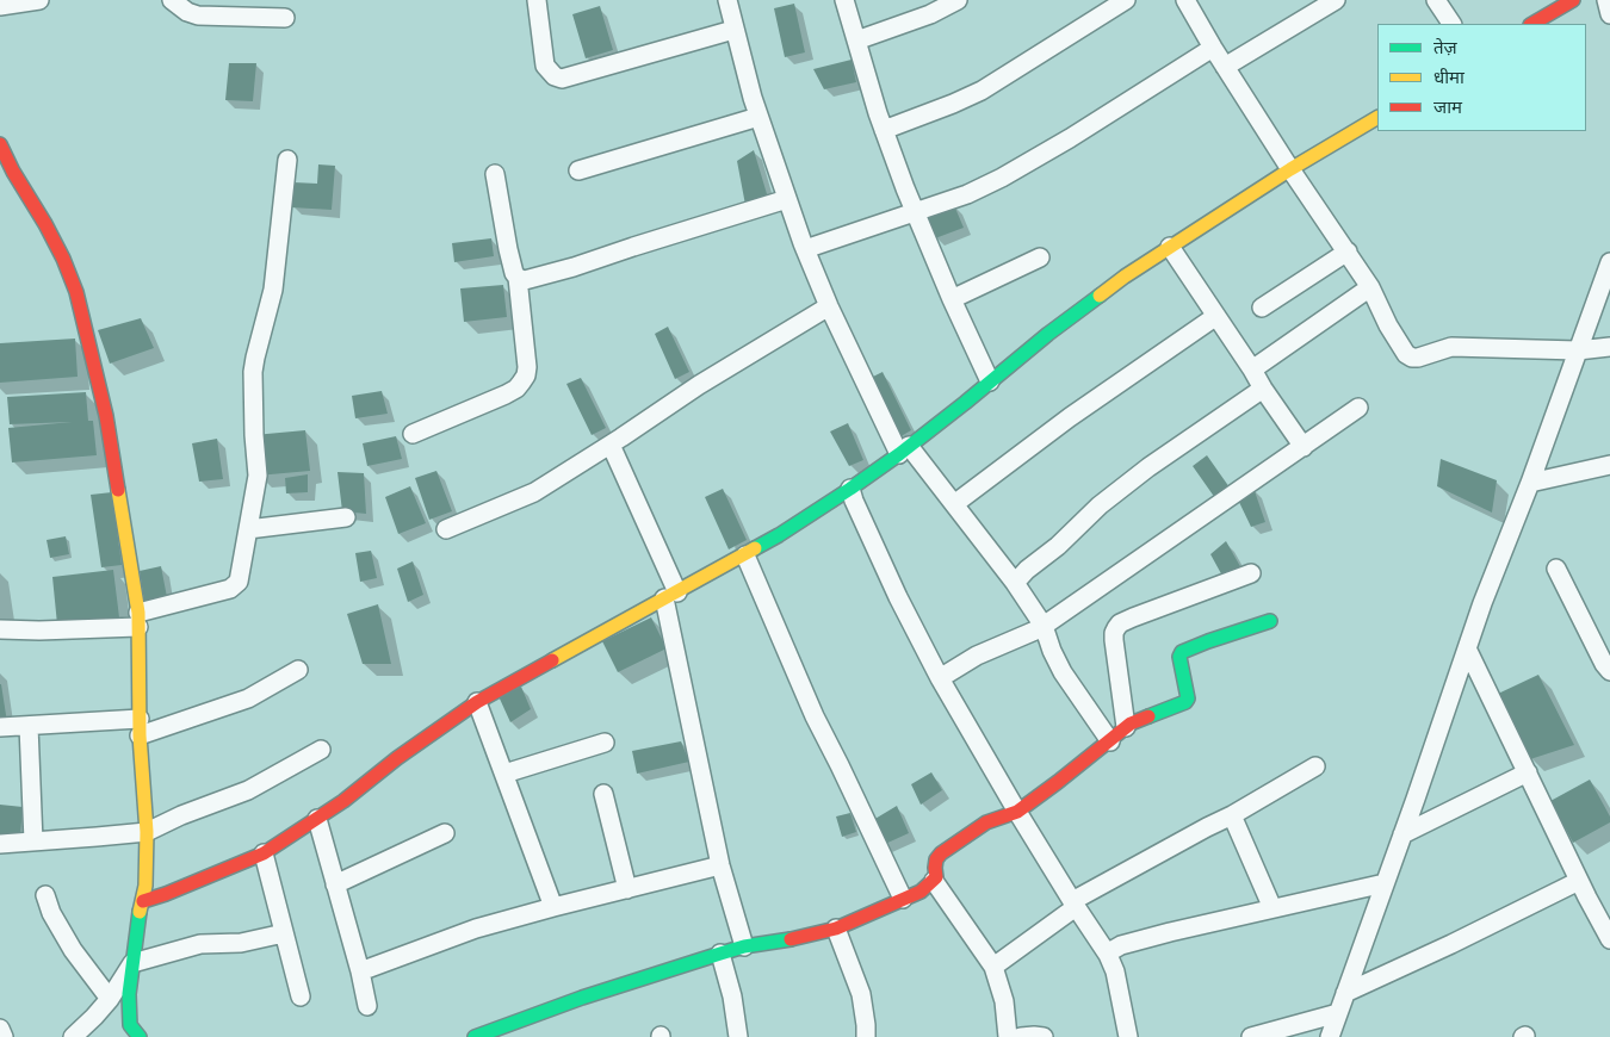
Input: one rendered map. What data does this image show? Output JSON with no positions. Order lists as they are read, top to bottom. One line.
{"legend":["तेज़","धीमा","जाम"]}
